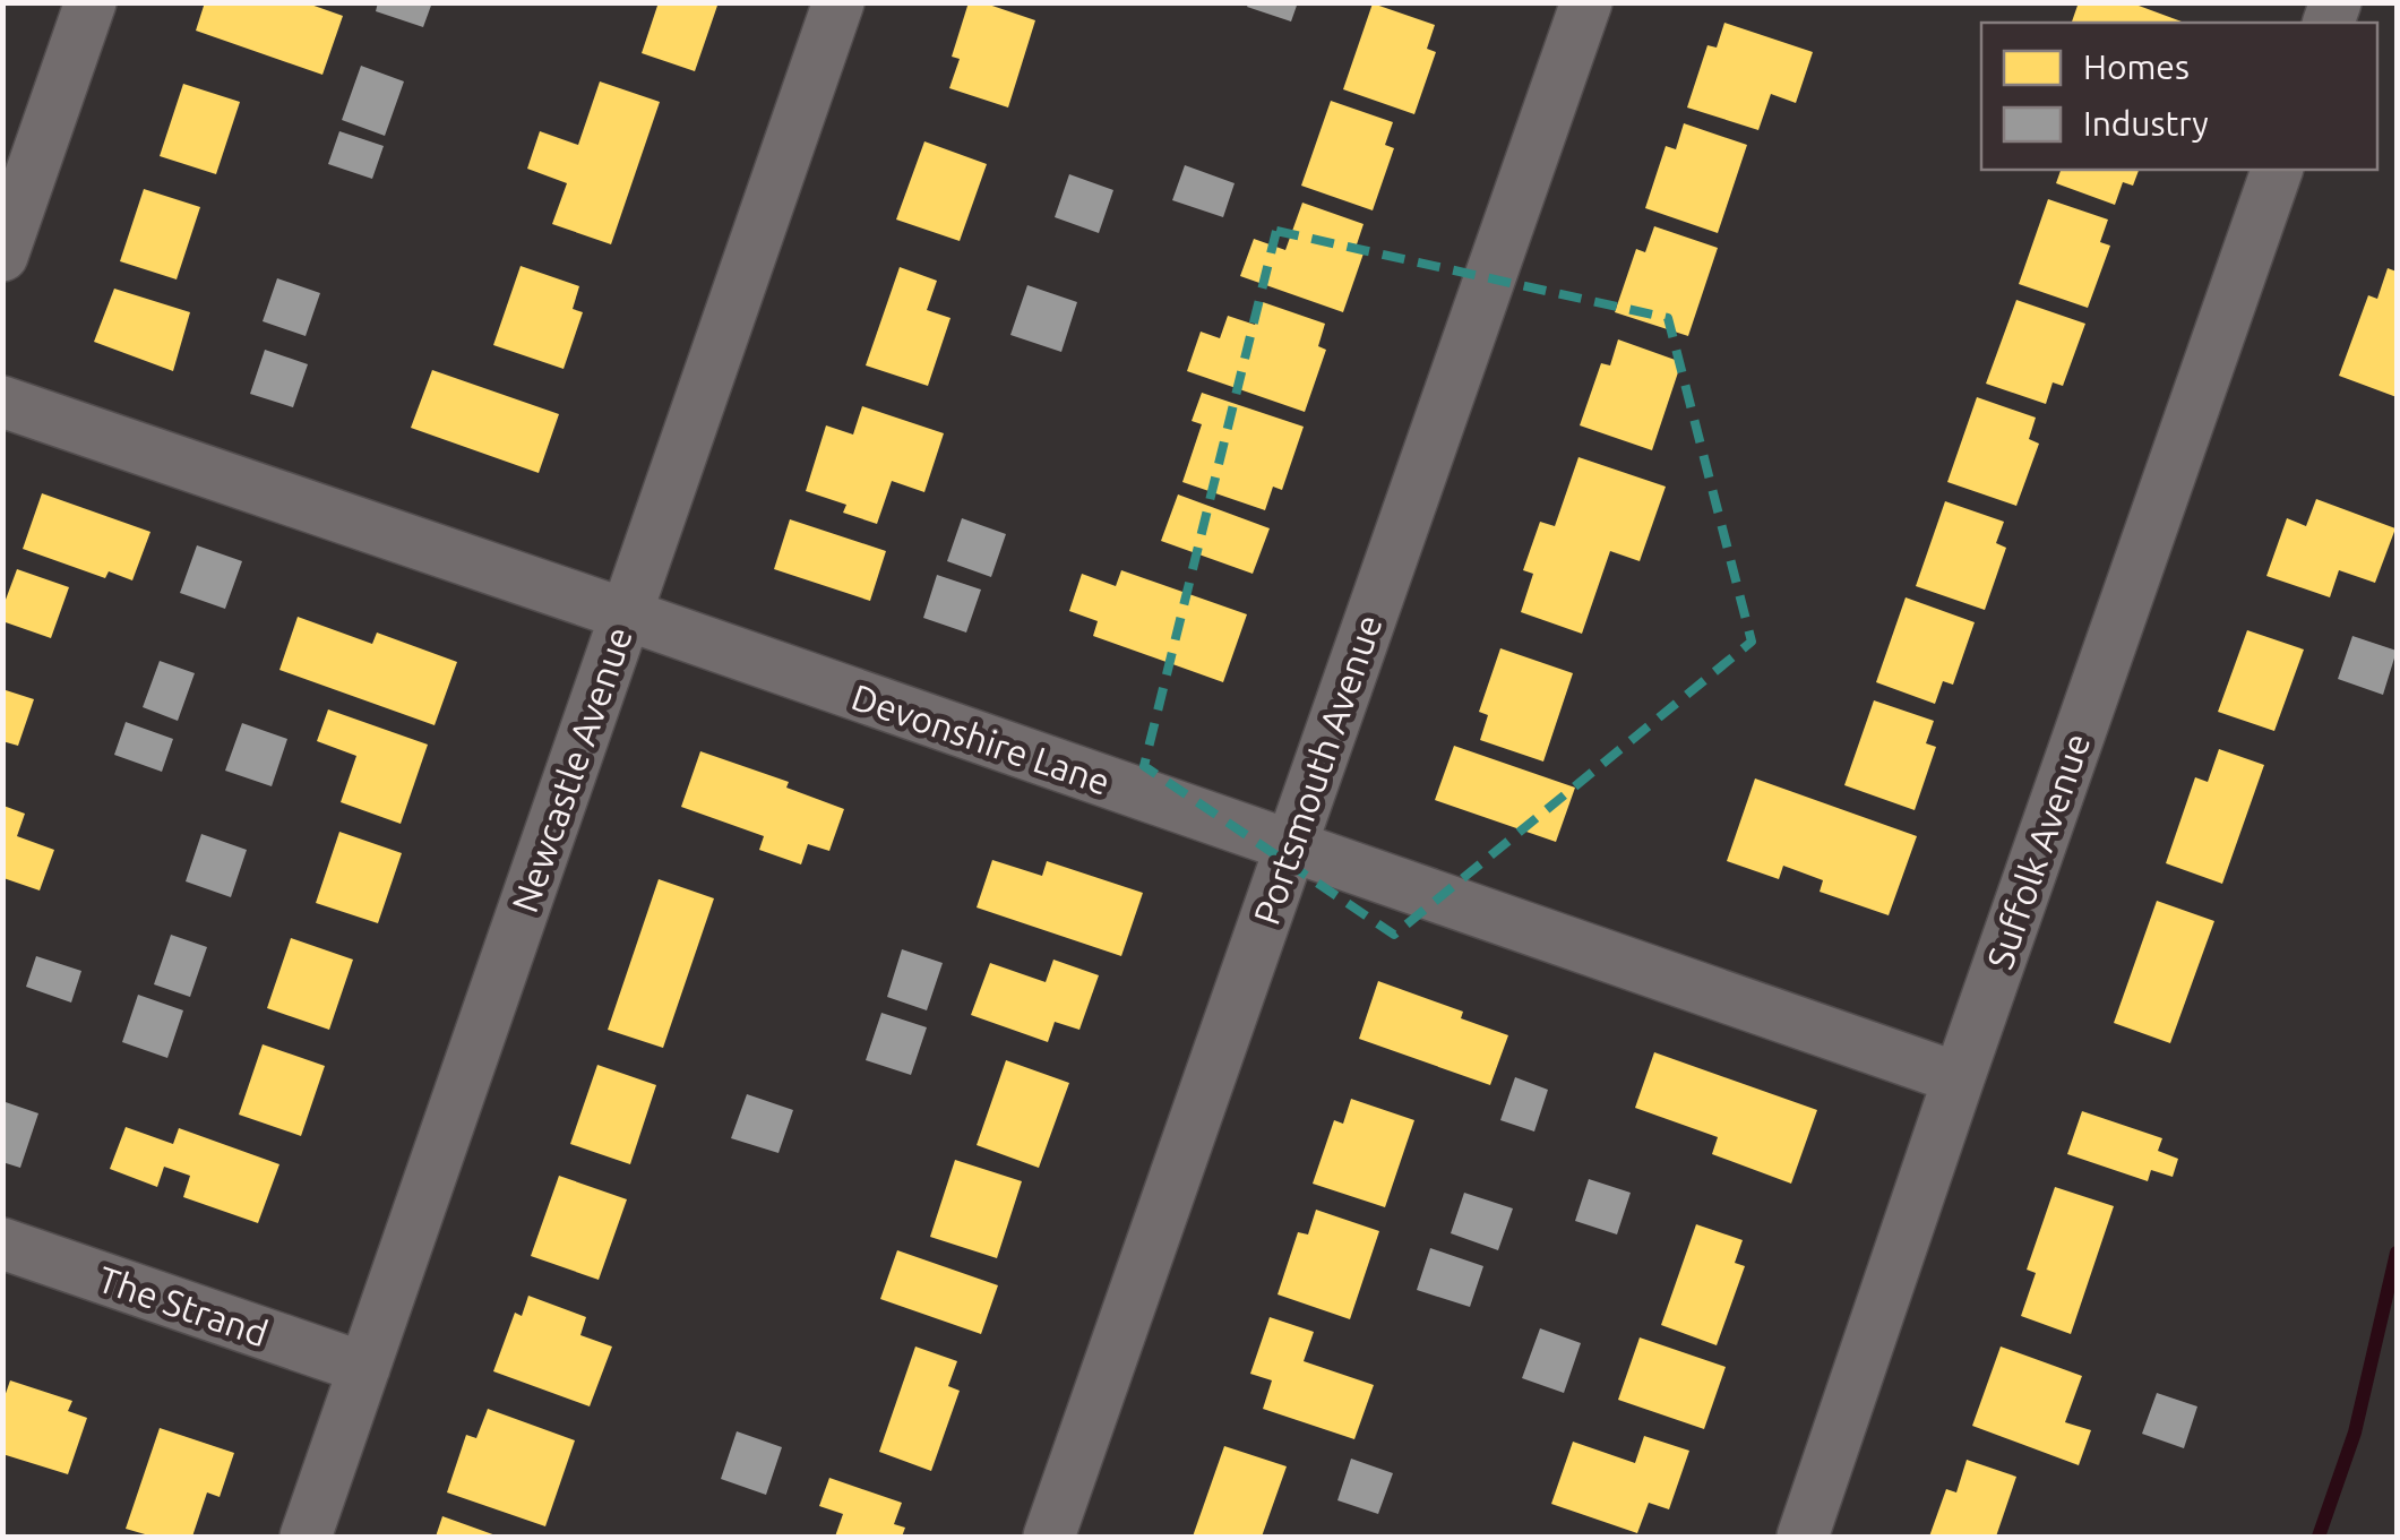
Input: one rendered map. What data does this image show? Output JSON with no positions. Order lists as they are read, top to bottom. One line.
{"streets":{"street":["Devonshire Lane","Newcastle Avenue","Portsmouth Avenue","Suffolk Avenue","The Strand"]},"crossings":[["Devonshire Lane","Newcastle Avenue"],["Devonshire Lane","Portsmouth Avenue"],["Devonshire Lane","Suffolk Avenue"],["Newcastle Avenue","The Strand"]],"legend":["Homes","Industry"]}
